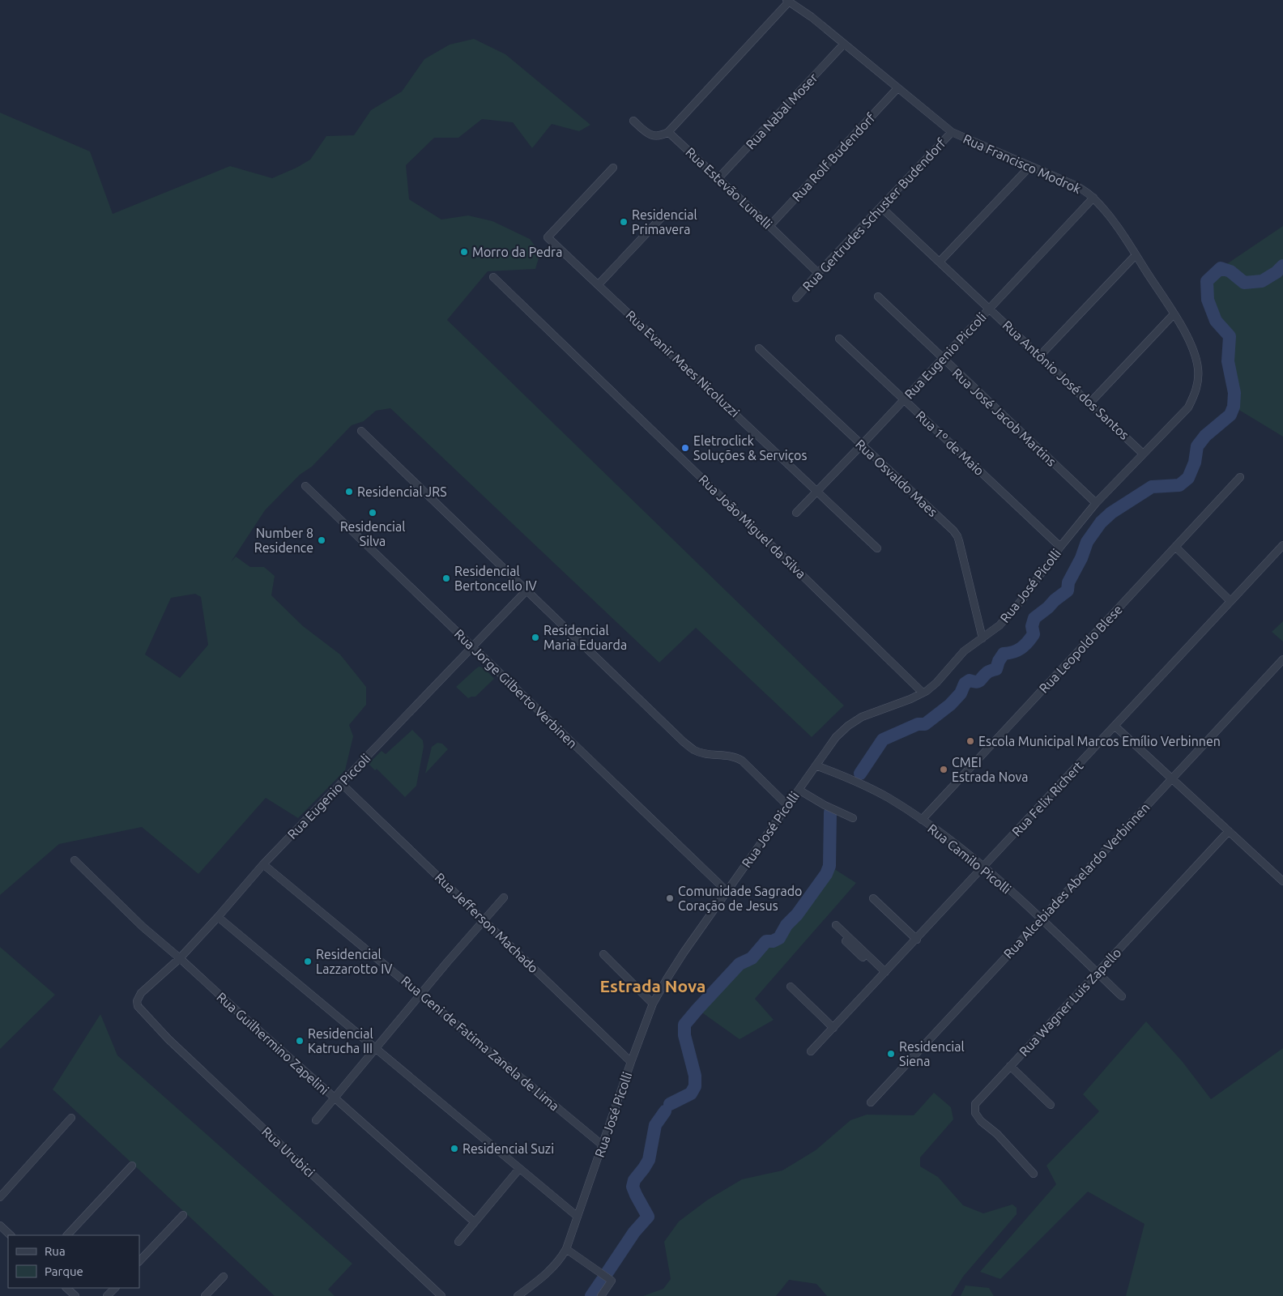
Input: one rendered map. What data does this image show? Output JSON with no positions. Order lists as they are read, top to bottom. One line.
{"streets":{"street":["Rua Nabal Moser","Rua Rolf Budendorf","Rua Francisco Modrok","Rua Estevão Lunelli","Rua Gertrudes Schuster Budendorf","Rua Eugenio Piccoli","Rua Evanir Maes Nicoluzzi","Rua Antônio José dos Santos","Rua José Jacob Martins","Rua 1º de Maio","Rua Osvaldo Maes","Rua João Miguel da Silva","Rua José Picolli","Rua Leopoldo Blese","Rua Jorge Gilberto Verbinen","Rua Felix Richert","Rua Camilo Picolli","Rua Alcebiades Abelardo Verbinnen","Rua Jefferson Machado","Rua Wagner Luis Zapello","Rua Guilhermino Zapelini","Rua Geni de Fatima Zanela de Lima","Rua Urubici"]},"crossings":[["Rua Nabal Moser","Rua Francisco Modrok"],["Rua Nabal Moser","Rua Estevão Lunelli"],["Rua Rolf Budendorf","Rua Francisco Modrok"],["Rua Rolf Budendorf","Rua Estevão Lunelli"],["Rua Francisco Modrok","Rua Gertrudes Schuster Budendorf"],["Rua Francisco Modrok","Rua Eugenio Piccoli"],["Rua Francisco Modrok","Rua Antônio José dos Santos"],["Rua Francisco Modrok","Rua José Picolli"],["Rua Estevão Lunelli","Rua Gertrudes Schuster Budendorf"],["Rua Gertrudes Schuster Budendorf","Rua Antônio José dos Santos"],["Rua Eugenio Piccoli","Rua Evanir Maes Nicoluzzi"],["Rua Eugenio Piccoli","Rua Antônio José dos Santos"],["Rua Eugenio Piccoli","Rua José Jacob Martins"],["Rua Eugenio Piccoli","Rua 1º de Maio"],["Rua Eugenio Piccoli","Rua Osvaldo Maes"],["Rua Eugenio Piccoli","Rua Jorge Gilberto Verbinen"],["Rua Eugenio Piccoli","Rua Jefferson Machado"],["Rua Eugenio Piccoli","Rua Guilhermino Zapelini"],["Rua Eugenio Piccoli","Rua Geni de Fatima Zanela de Lima"],["Rua Eugenio Piccoli","Rua Urubici"],["Rua Antônio José dos Santos","Rua José Picolli"],["Rua José Jacob Martins","Rua José Picolli"],["Rua 1º de Maio","Rua José Picolli"],["Rua Osvaldo Maes","Rua José Picolli"],["Rua João Miguel da Silva","Rua José Picolli"],["Rua José Picolli","Rua Jorge Gilberto Verbinen"],["Rua José Picolli","Rua Camilo Picolli"],["Rua José Picolli","Rua Jefferson Machado"],["Rua José Picolli","Rua Geni de Fatima Zanela de Lima"],["Rua Leopoldo Blese","Rua Camilo Picolli"],["Rua Felix Richert","Rua Camilo Picolli"],["Rua Camilo Picolli","Rua Alcebiades Abelardo Verbinnen"],["Rua Camilo Picolli","Rua Wagner Luis Zapello"]],"districts":["Estrada Nova"],"places":["Residencial Primavera","Morro da Pedra","Eletroclick Soluções & Serviços","Residencial JRS","Residencial Silva","Number 8 Residence","Residencial Bertoncello IV","Residencial Maria Eduarda","Escola Municipal Marcos Emílio Verbinnen","CMEI Estrada Nova","Comunidade Sagrado Coração de Jesus","Residencial Lazzarotto IV","Residencial Katrucha III","Residencial Siena","Residencial Suzi"],"legend":["Rua","Parque"]}
